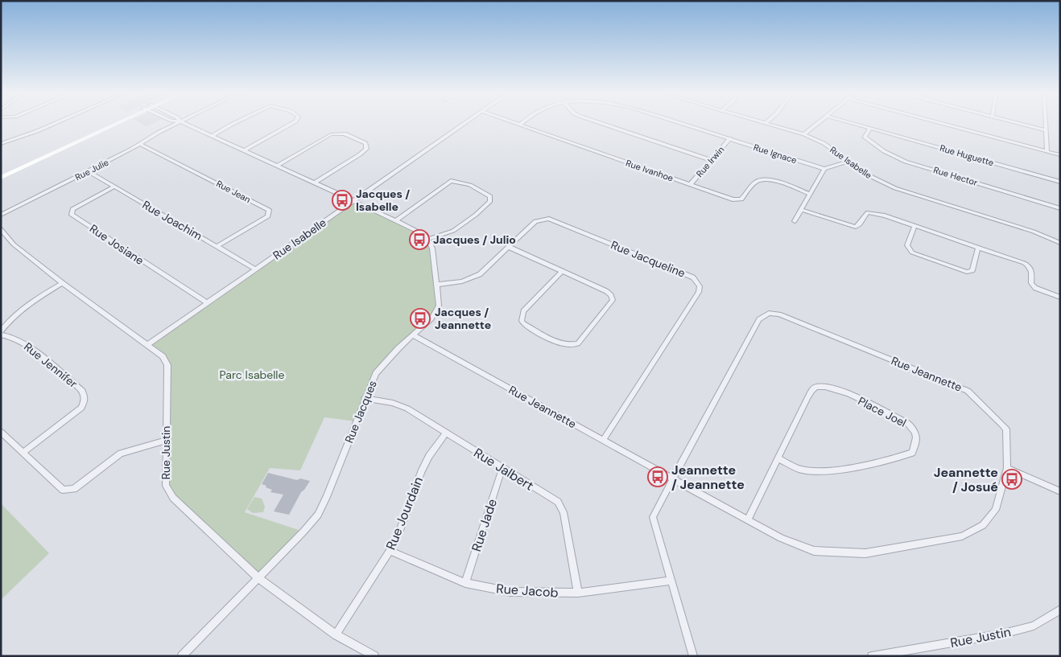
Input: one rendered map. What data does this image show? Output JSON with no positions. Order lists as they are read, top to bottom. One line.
{"streets":{"street":["Rue Ignace","Rue Huguette","Rue Irwin","Rue Isabelle","Rue Julie","Rue Ivanhoe","Rue Hector","Rue Jean","Rue Joachim","Rue Josiane","Rue Jacqueline","Rue Jennifer","Rue Jeannette","Rue Jacques","Place Joel","Rue Justin","Rue Jalbert","Rue Jourdain","Rue Jade","Rue Jacob"]},"crossings":[["Rue Ignace","Rue Irwin"],["Rue Huguette","Rue Hector"],["Rue Irwin","Rue Ivanhoe"],["Rue Isabelle","Rue Joachim"],["Rue Isabelle","Rue Josiane"],["Rue Isabelle","Rue Justin"],["Rue Julie","Rue Jean"],["Rue Julie","Rue Joachim"],["Rue Jean","Rue Joachim"],["Rue Joachim","Rue Josiane"],["Rue Jacqueline","Rue Jeannette"],["Rue Jacqueline","Rue Jacques"],["Rue Jeannette","Rue Jacques"],["Rue Jeannette","Place Joel"],["Rue Jeannette","Rue Jacob"],["Rue Jacques","Rue Justin"],["Rue Jacques","Rue Jalbert"],["Rue Justin","Rue Jourdain"],["Rue Jalbert","Rue Jourdain"],["Rue Jalbert","Rue Jade"],["Rue Jalbert","Rue Jacob"],["Rue Jourdain","Rue Jacob"],["Rue Jade","Rue Jacob"]],"parks":["Parc Isabelle"],"places":{"bus stop":["Jacques / Isabelle","Jacques / Julio","Jacques / Jeannette","Jeannette / Jeannette","Jeannette / Josué"]}}
